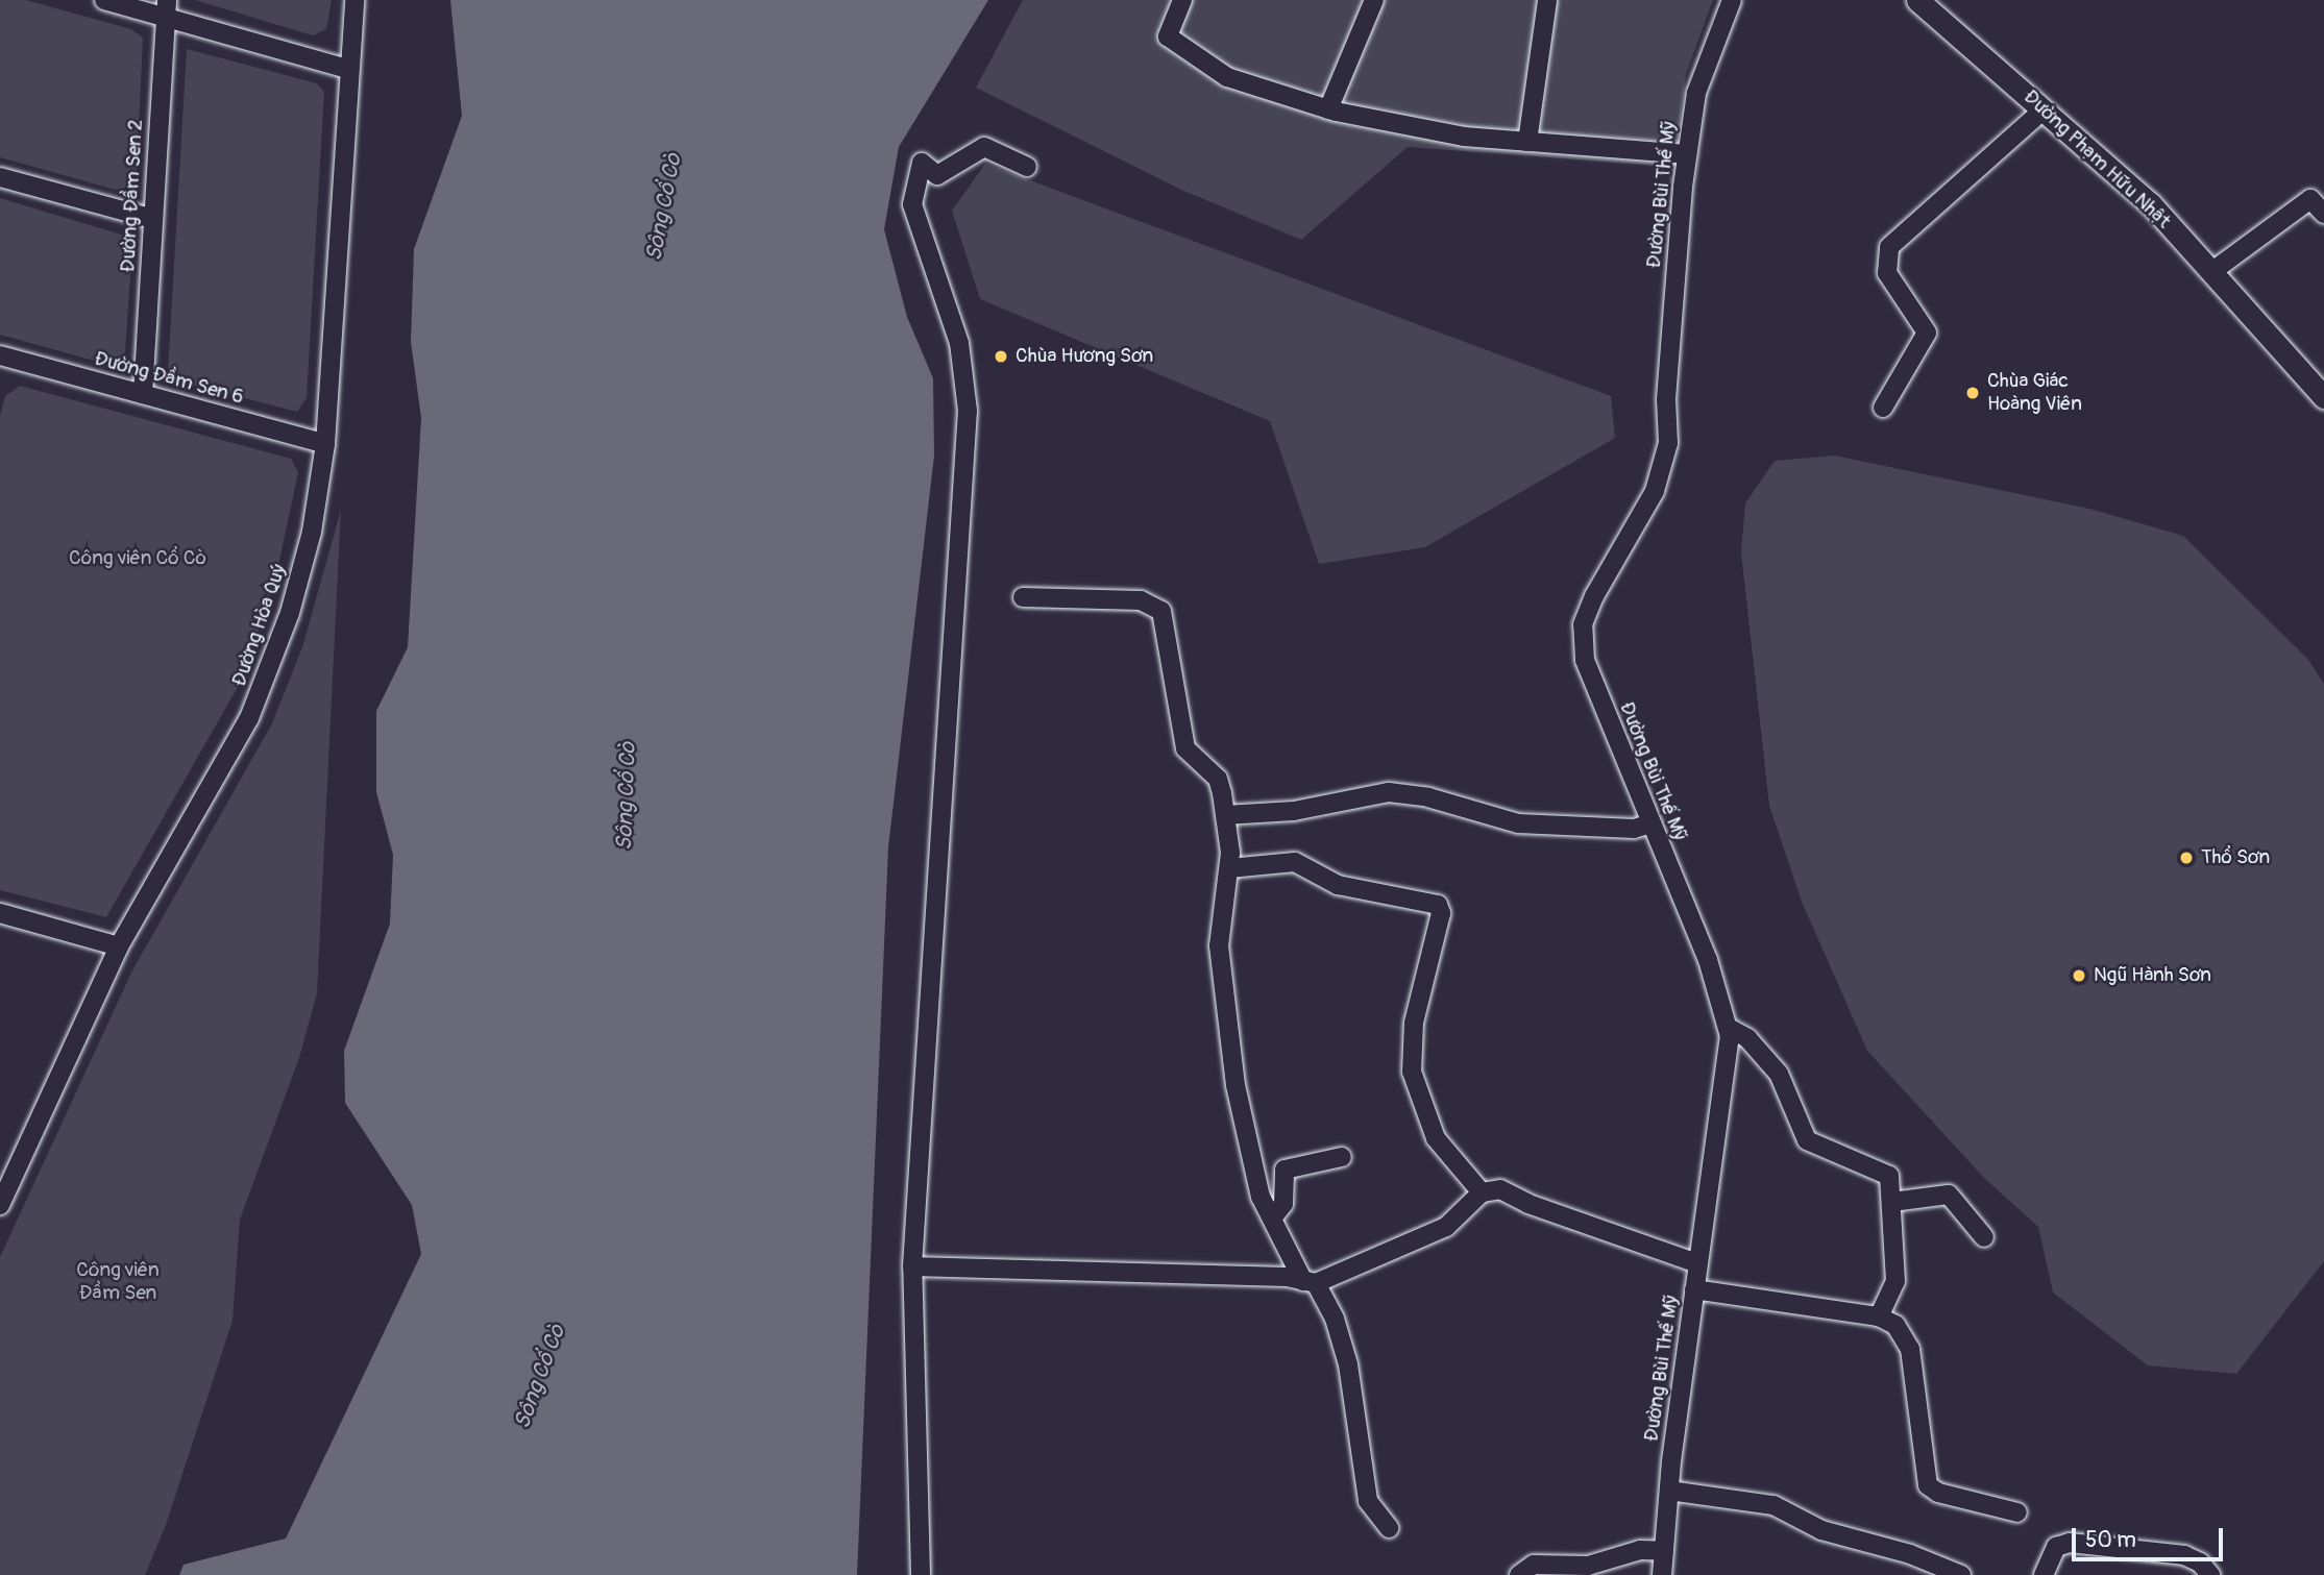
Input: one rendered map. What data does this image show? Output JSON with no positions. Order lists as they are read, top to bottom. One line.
{"streets":{"street":["Đường Phạm Hữu Nhật","Đường Bùi Thế Mỹ","Đường Đầm Sen 2","Đường Đầm Sen 6","Đường Hòa Quý"]},"crossings":[["Đường Đầm Sen 2","Đường Đầm Sen 6"],["Đường Đầm Sen 6","Đường Hòa Quý"]],"water":["Sông Cổ Cò"],"parks":["Công viên Cổ Cò","Công viên Đầm Sen"],"places":["Chùa Hương Sơn","Chùa Giác Hoàng Viên","Thổ Sơn","Ngũ Hành Sơn"],"scale_bar":"50 m"}
